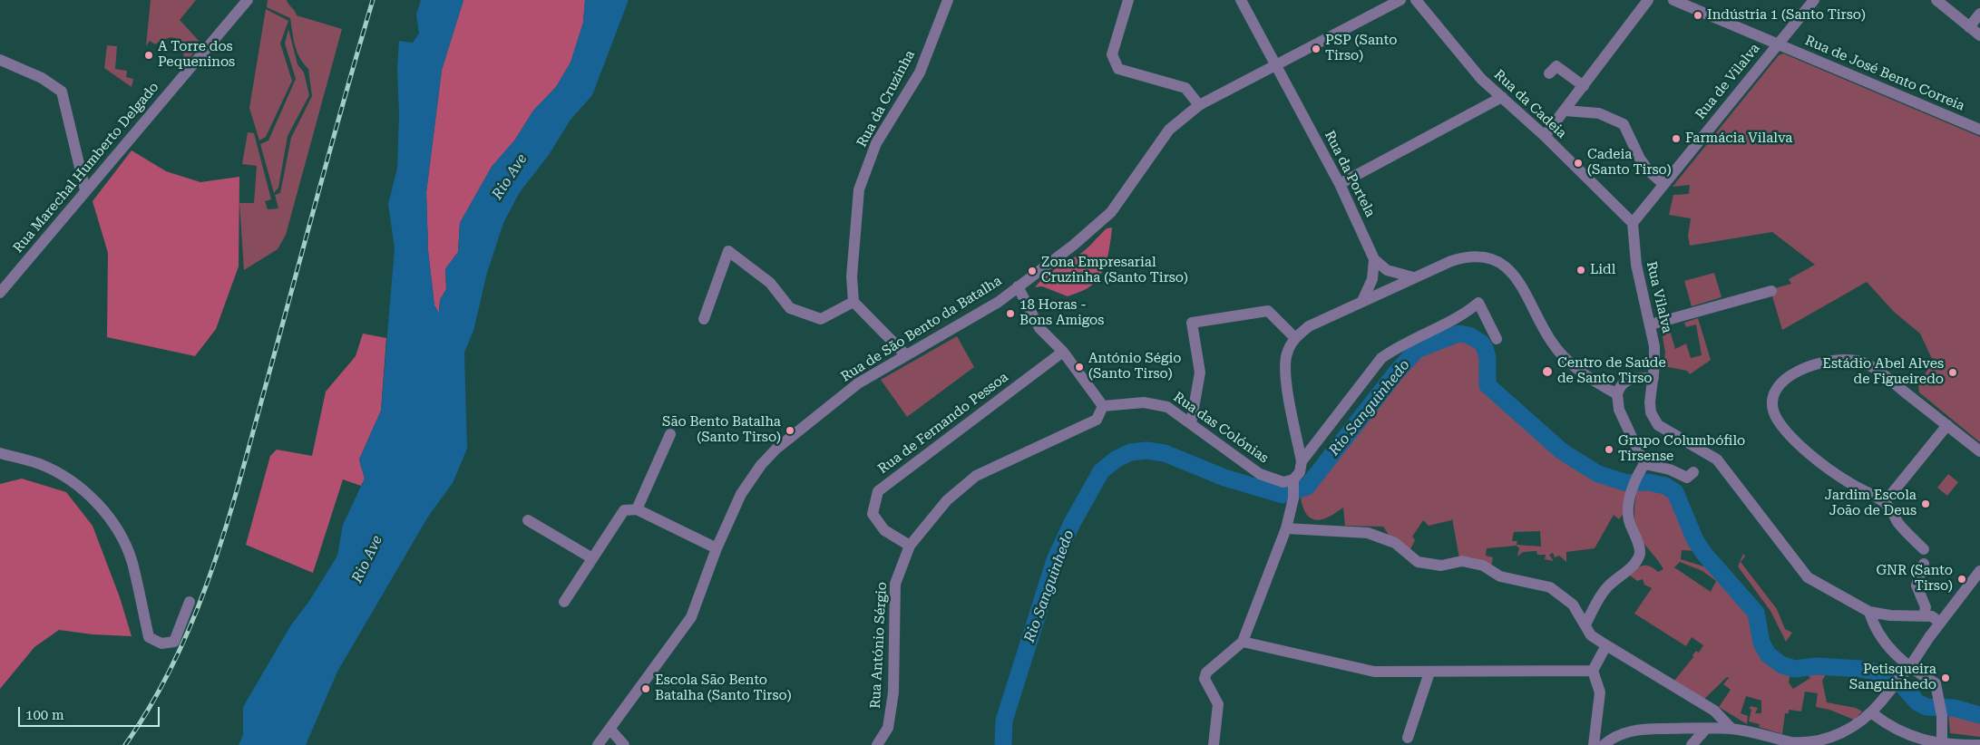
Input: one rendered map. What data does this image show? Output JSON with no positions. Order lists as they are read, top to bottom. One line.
{"streets":{"street":["Rua de José Bento Correia","Rua de Vilalva","Rua da Cruzinha","Rua da Cadeia","Rua Marechal Humberto Delgado","Rua da Portela","Rua Vilalva","Rua de São Bento da Batalha","Rua de Fernando Pessoa","Rua das Colónias","Rua António Sérgio"]},"crossings":[["Rua de José Bento Correia","Rua de Vilalva"],["Rua de Vilalva","Rua da Cadeia"],["Rua de Vilalva","Rua Vilalva"],["Rua da Cadeia","Rua Vilalva"],["Rua da Portela","Rua de São Bento da Batalha"],["Rua de Fernando Pessoa","Rua António Sérgio"],["Rua das Colónias","Rua António Sérgio"]],"water":["Rio Ave","Rio Sanguinhedo"],"places":["Indústria 1 (Santo Tirso)","PSP (Santo Tirso)","A Torre dos Pequeninos","Farmácia Vilalva","Cadeia (Santo Tirso)","Lidl","Zona Empresarial Cruzinha (Santo Tirso)","18 Horas - Bons Amigos","António Ségio (Santo Tirso)","Centro de Saúde de Santo Tirso","Estádio Abel Alves de Figueiredo","São Bento Batalha (Santo Tirso)","Grupo Columbófilo Tirsense","Jardim Escola João de Deus","GNR (Santo Tirso)","Petisqueira Sanguinhedo","Escola São Bento Batalha (Santo Tirso)"],"scale_bar":"100 m"}
